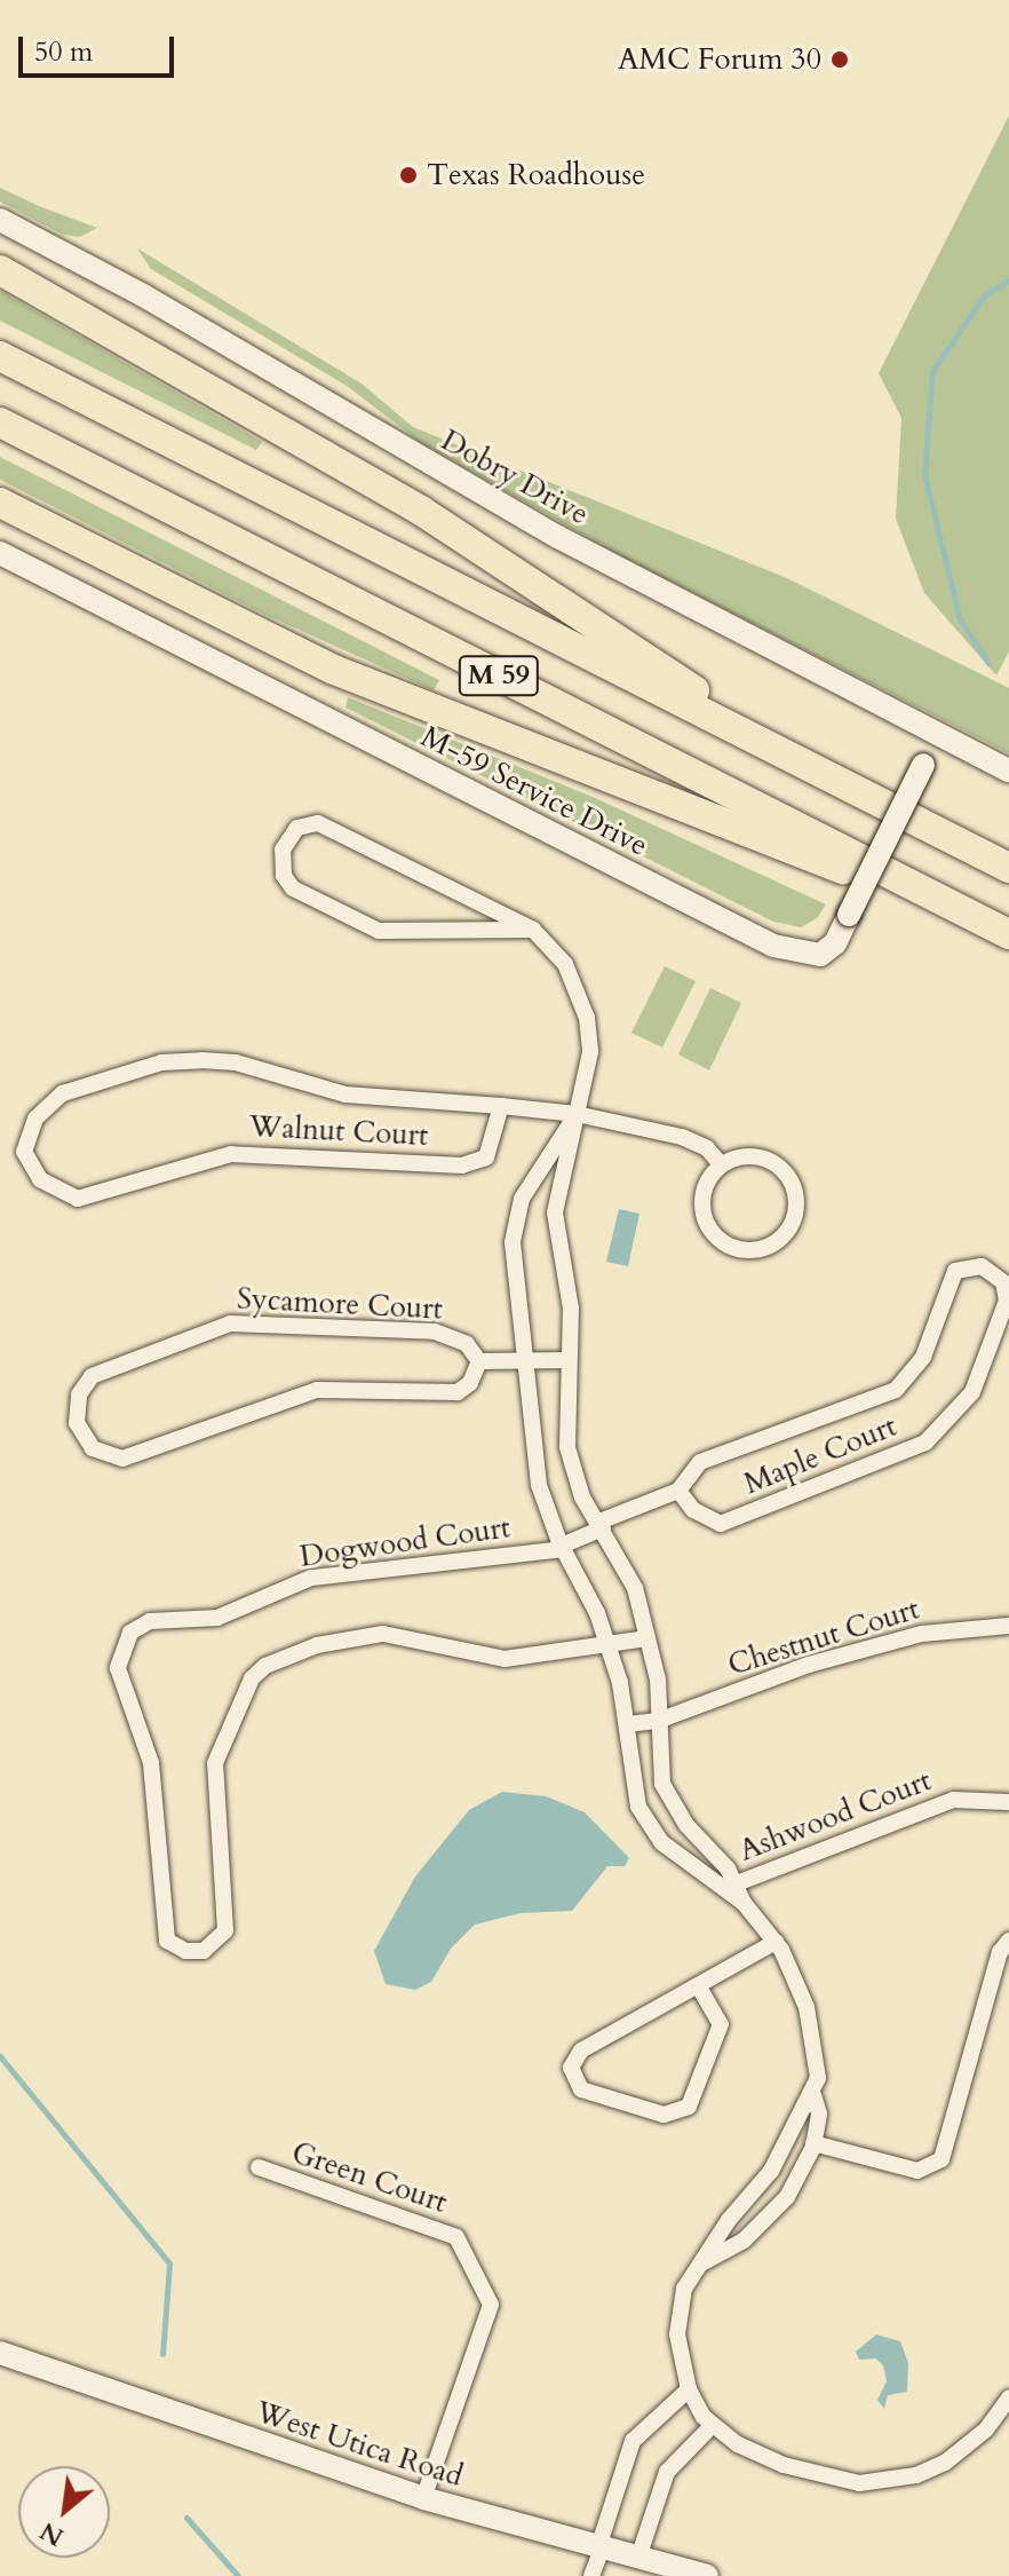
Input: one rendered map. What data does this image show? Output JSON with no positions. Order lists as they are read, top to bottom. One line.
{"streets":{"highway":["M 59"],"street":["Dobry Drive","M-59 Service Drive","Walnut Court","Sycamore Court","Maple Court","Dogwood Court","Chestnut Court","Ashwood Court","Green Court","West Utica Road"]},"crossings":[["Dobry Drive","M-59 Service Drive"],["Maple Court","Dogwood Court"],["Green Court","West Utica Road"]],"places":["AMC Forum 30","Texas Roadhouse"],"scale_bar":"50 m","north":"bottom left"}
